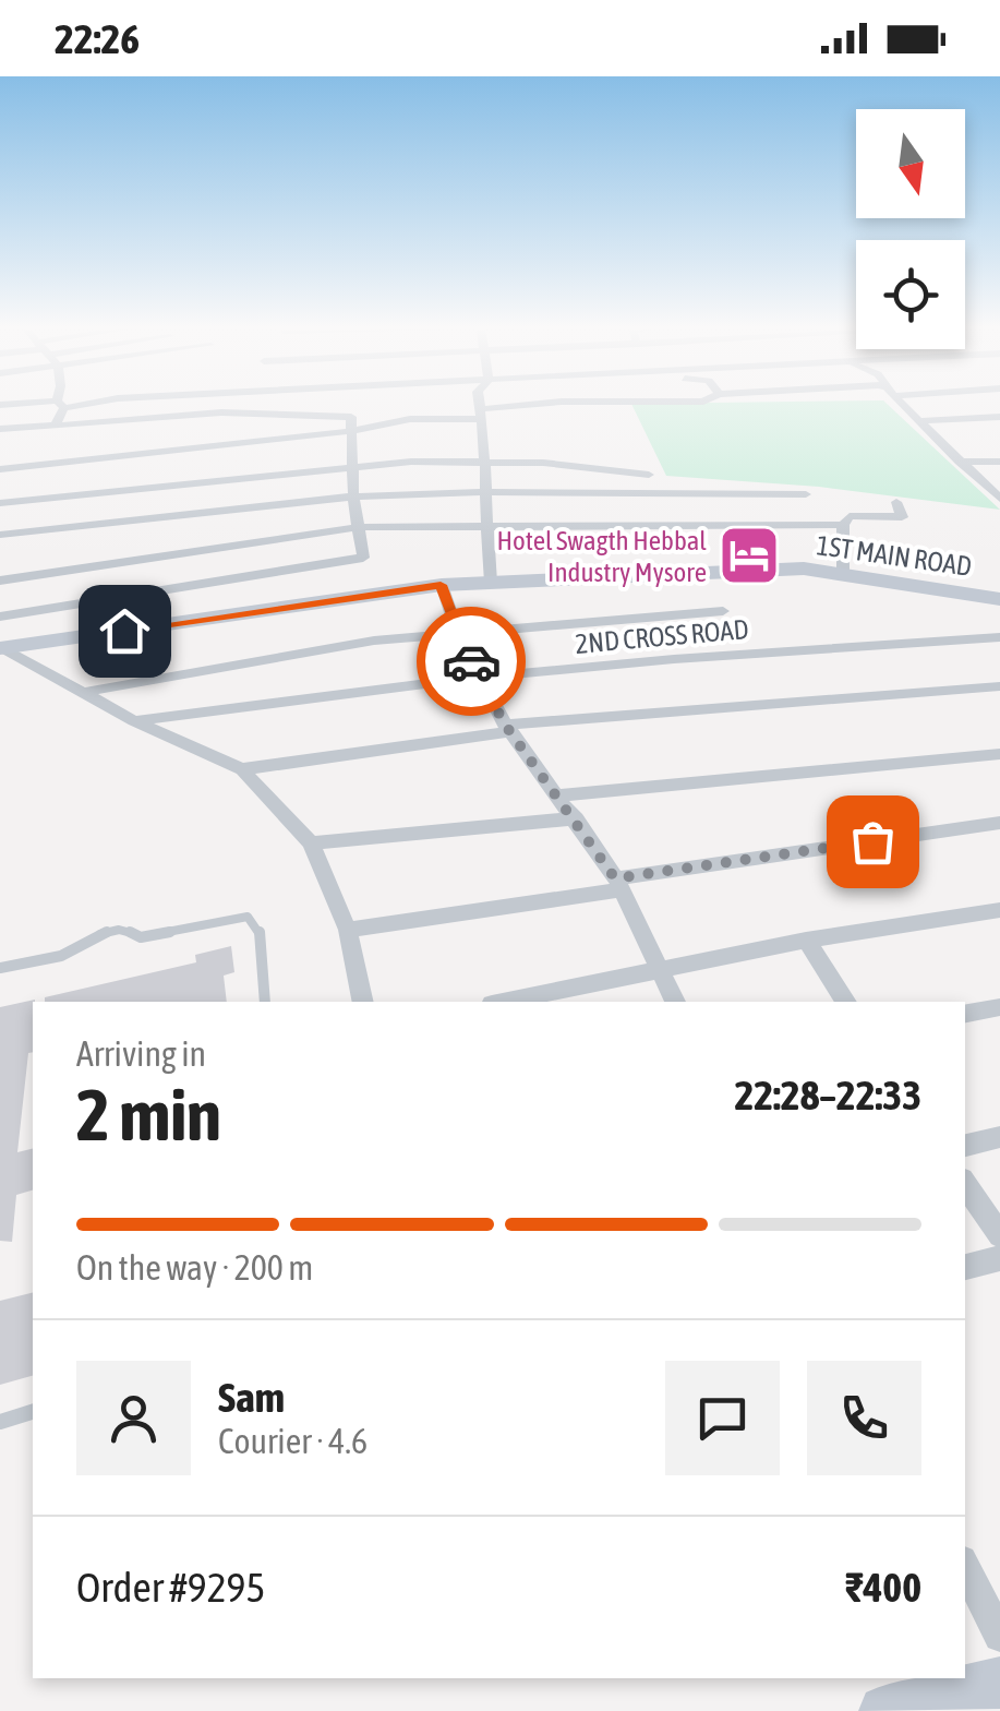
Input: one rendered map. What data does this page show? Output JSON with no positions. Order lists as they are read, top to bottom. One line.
{"streets":{"street":["1ST MAIN ROAD","2ND CROSS ROAD"]},"places":{"hotel":["Hotel Swagth Hebbal Industry Mysore"]},"north":"bottom","page":{"status":"22:26","heading":["2 min","Arriving in","22:28–22:33"],"panel":["Sam","Courier · 4.6","Order #9295","₹400"],"bar":"On the way · 200 m"}}
